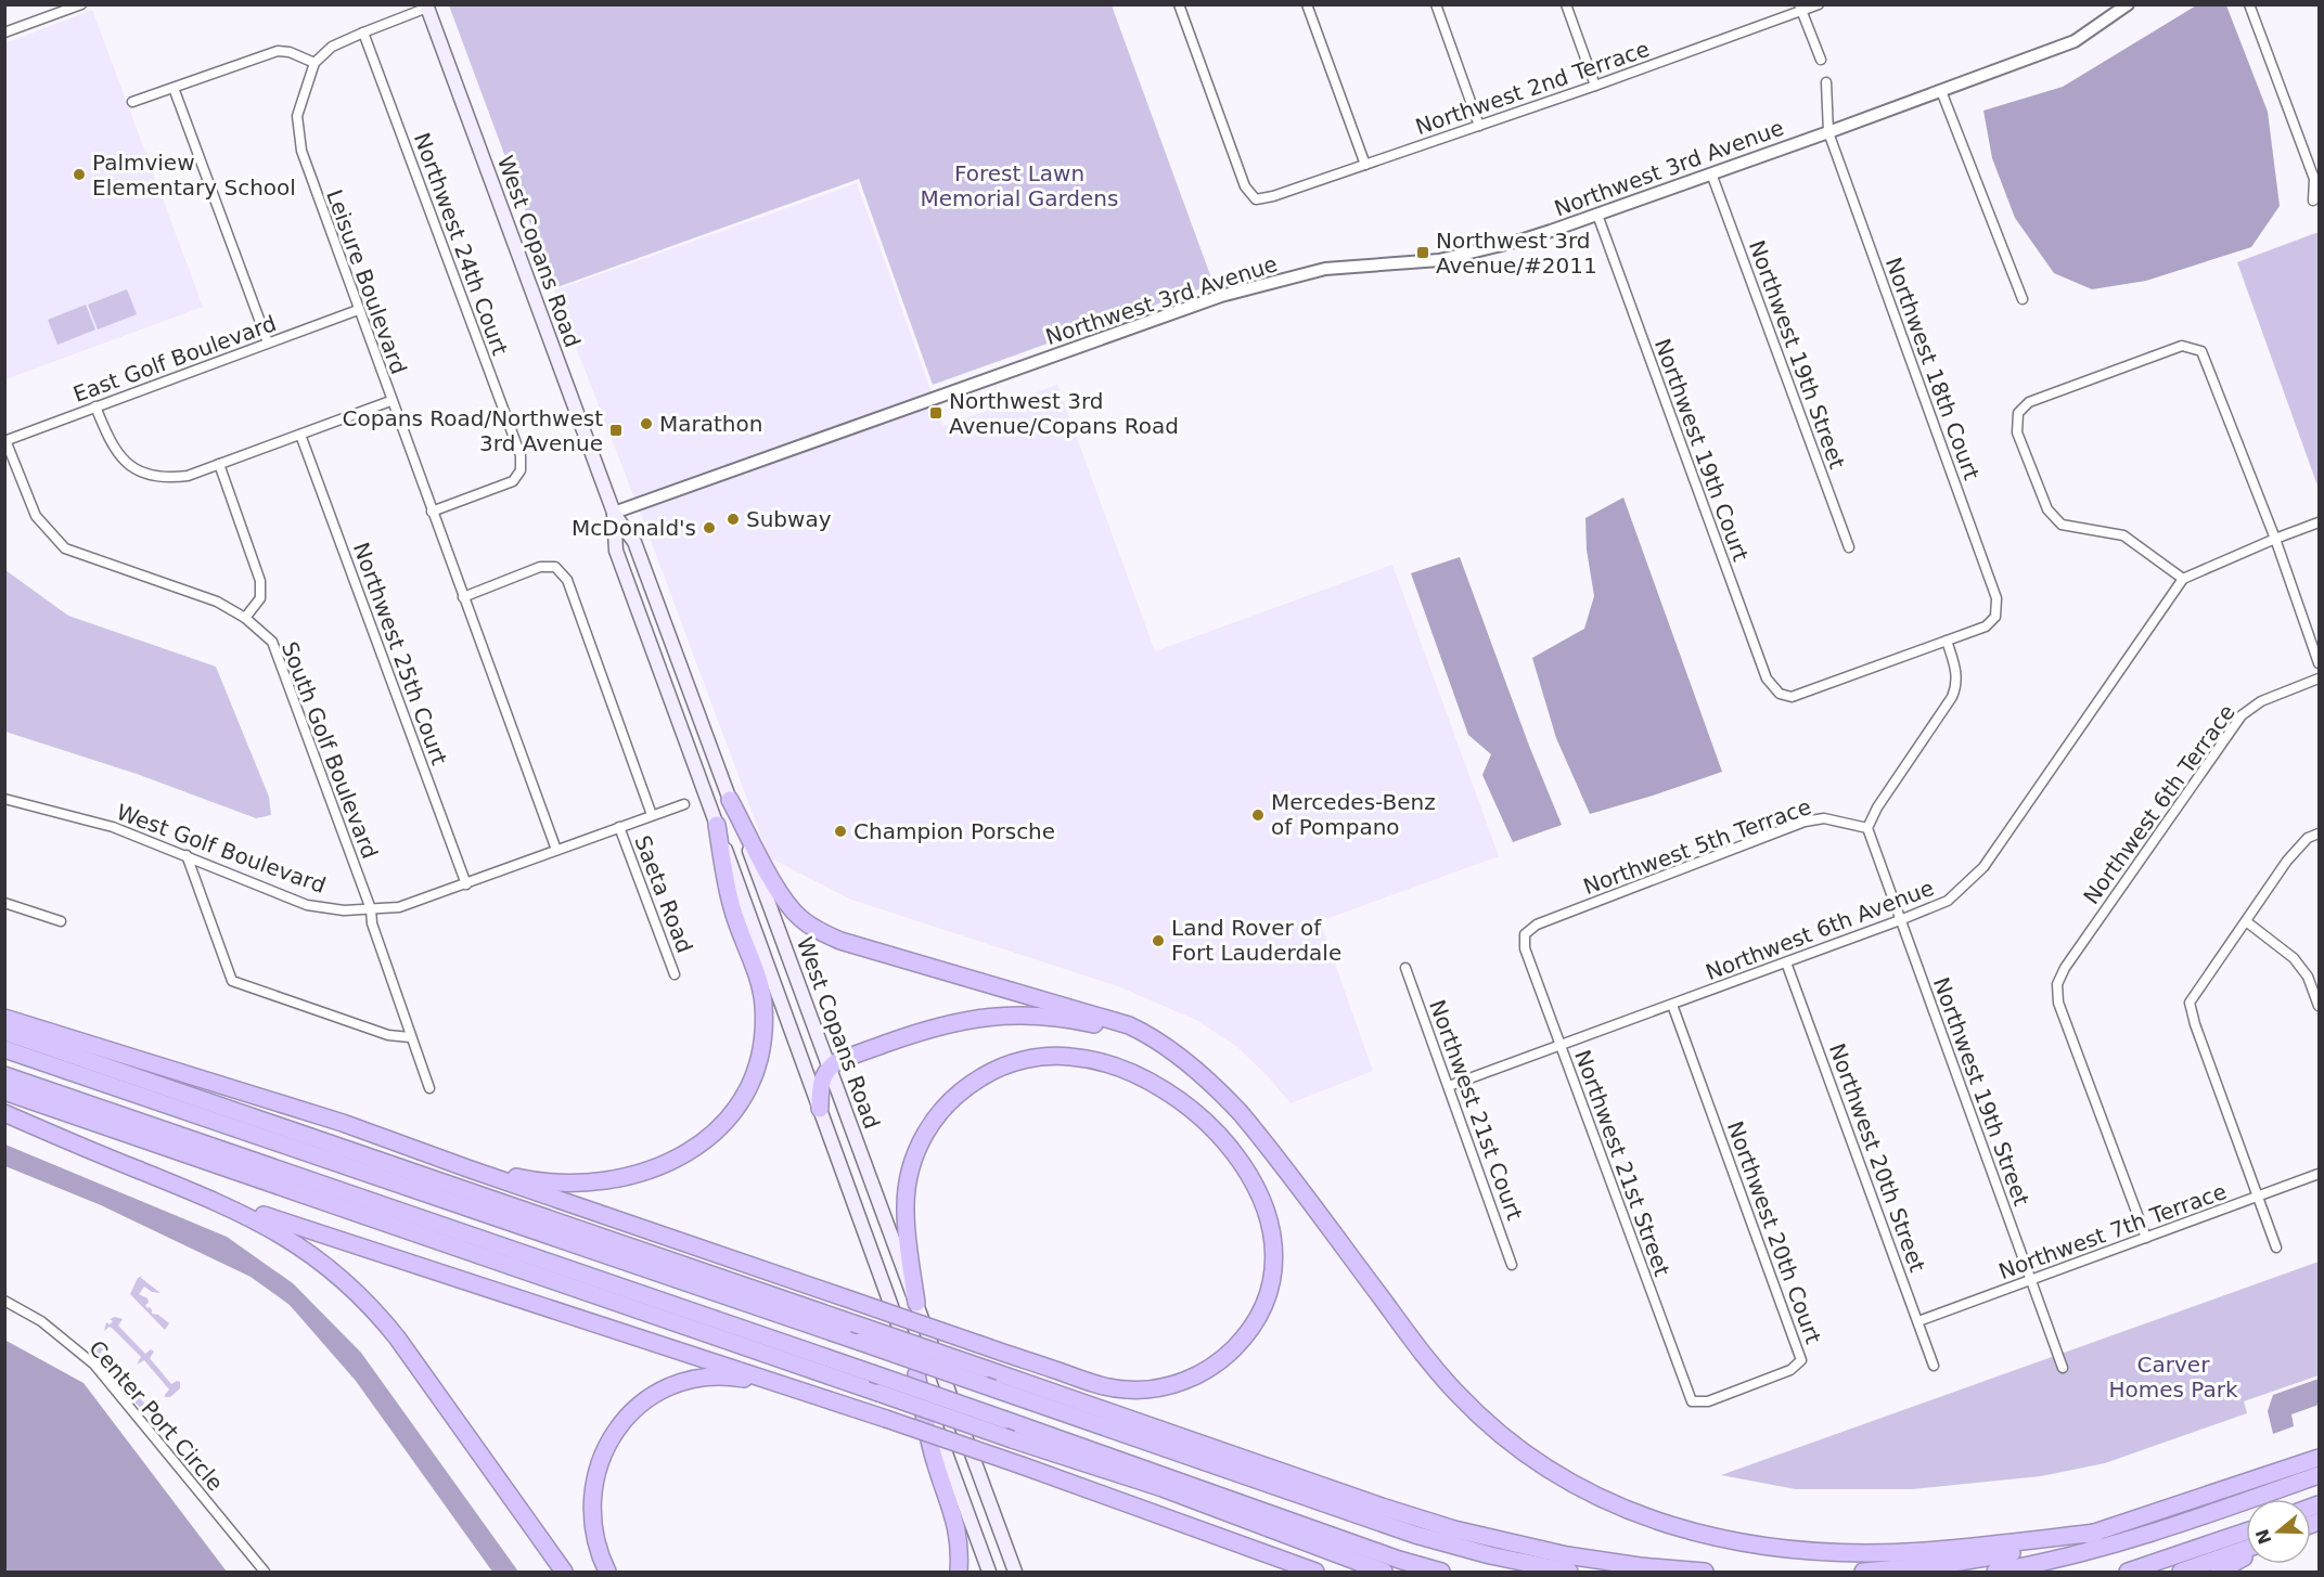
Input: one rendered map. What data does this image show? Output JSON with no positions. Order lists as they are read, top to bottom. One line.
{"streets":{"main road":["West Copans Road"],"street":["Northwest 2nd Terrace","Northwest 3rd Avenue","Northwest 24th Court","Leisure Boulevard","Northwest 19th Street","East Golf Boulevard","Northwest 18th Court","Northwest 19th Court","Northwest 25th Court","South Golf Boulevard","Northwest 6th Terrace","Northwest 5th Terrace","West Golf Boulevard","Saeta Road","Northwest 6th Avenue","Northwest 21st Court","Northwest 20th Street","Northwest 21st Street","Northwest 7th Terrace","Northwest 20th Court","Center Port Circle"]},"crossings":[["Northwest 3rd Avenue","West Copans Road"],["Northwest 3rd Avenue","Northwest 19th Street"],["Northwest 3rd Avenue","Northwest 18th Court"],["Northwest 3rd Avenue","Northwest 19th Court"],["Northwest 24th Court","Leisure Boulevard"],["Leisure Boulevard","East Golf Boulevard"],["Leisure Boulevard","West Golf Boulevard"],["Northwest 19th Street","Northwest 5th Terrace"],["Northwest 19th Street","Northwest 6th Avenue"],["Northwest 19th Street","Northwest 7th Terrace"],["East Golf Boulevard","South Golf Boulevard"],["Northwest 18th Court","Northwest 19th Court"],["Northwest 25th Court","West Golf Boulevard"],["South Golf Boulevard","West Golf Boulevard"],["Northwest 6th Terrace","Northwest 7th Terrace"],["Northwest 5th Terrace","Northwest 21st Street"],["West Golf Boulevard","Saeta Road"],["Northwest 6th Avenue","Northwest 21st Court"],["Northwest 6th Avenue","Northwest 20th Street"],["Northwest 6th Avenue","Northwest 21st Street"],["Northwest 6th Avenue","Northwest 20th Court"],["Northwest 20th Street","Northwest 7th Terrace"],["Northwest 21st Street","Northwest 20th Court"]],"parks":["Forest Lawn Memorial Gardens","Carver Homes Park"],"places":{"other":["Palmview Elementary School","Marathon","Subway","McDonald's","Mercedes-Benz of Pompano","Champion Porsche","Land Rover of Fort Lauderdale"],"transit":["Northwest 3rd Avenue/#2011","Northwest 3rd Avenue/Copans Road","Copans Road/Northwest 3rd Avenue"]},"north":"left"}
